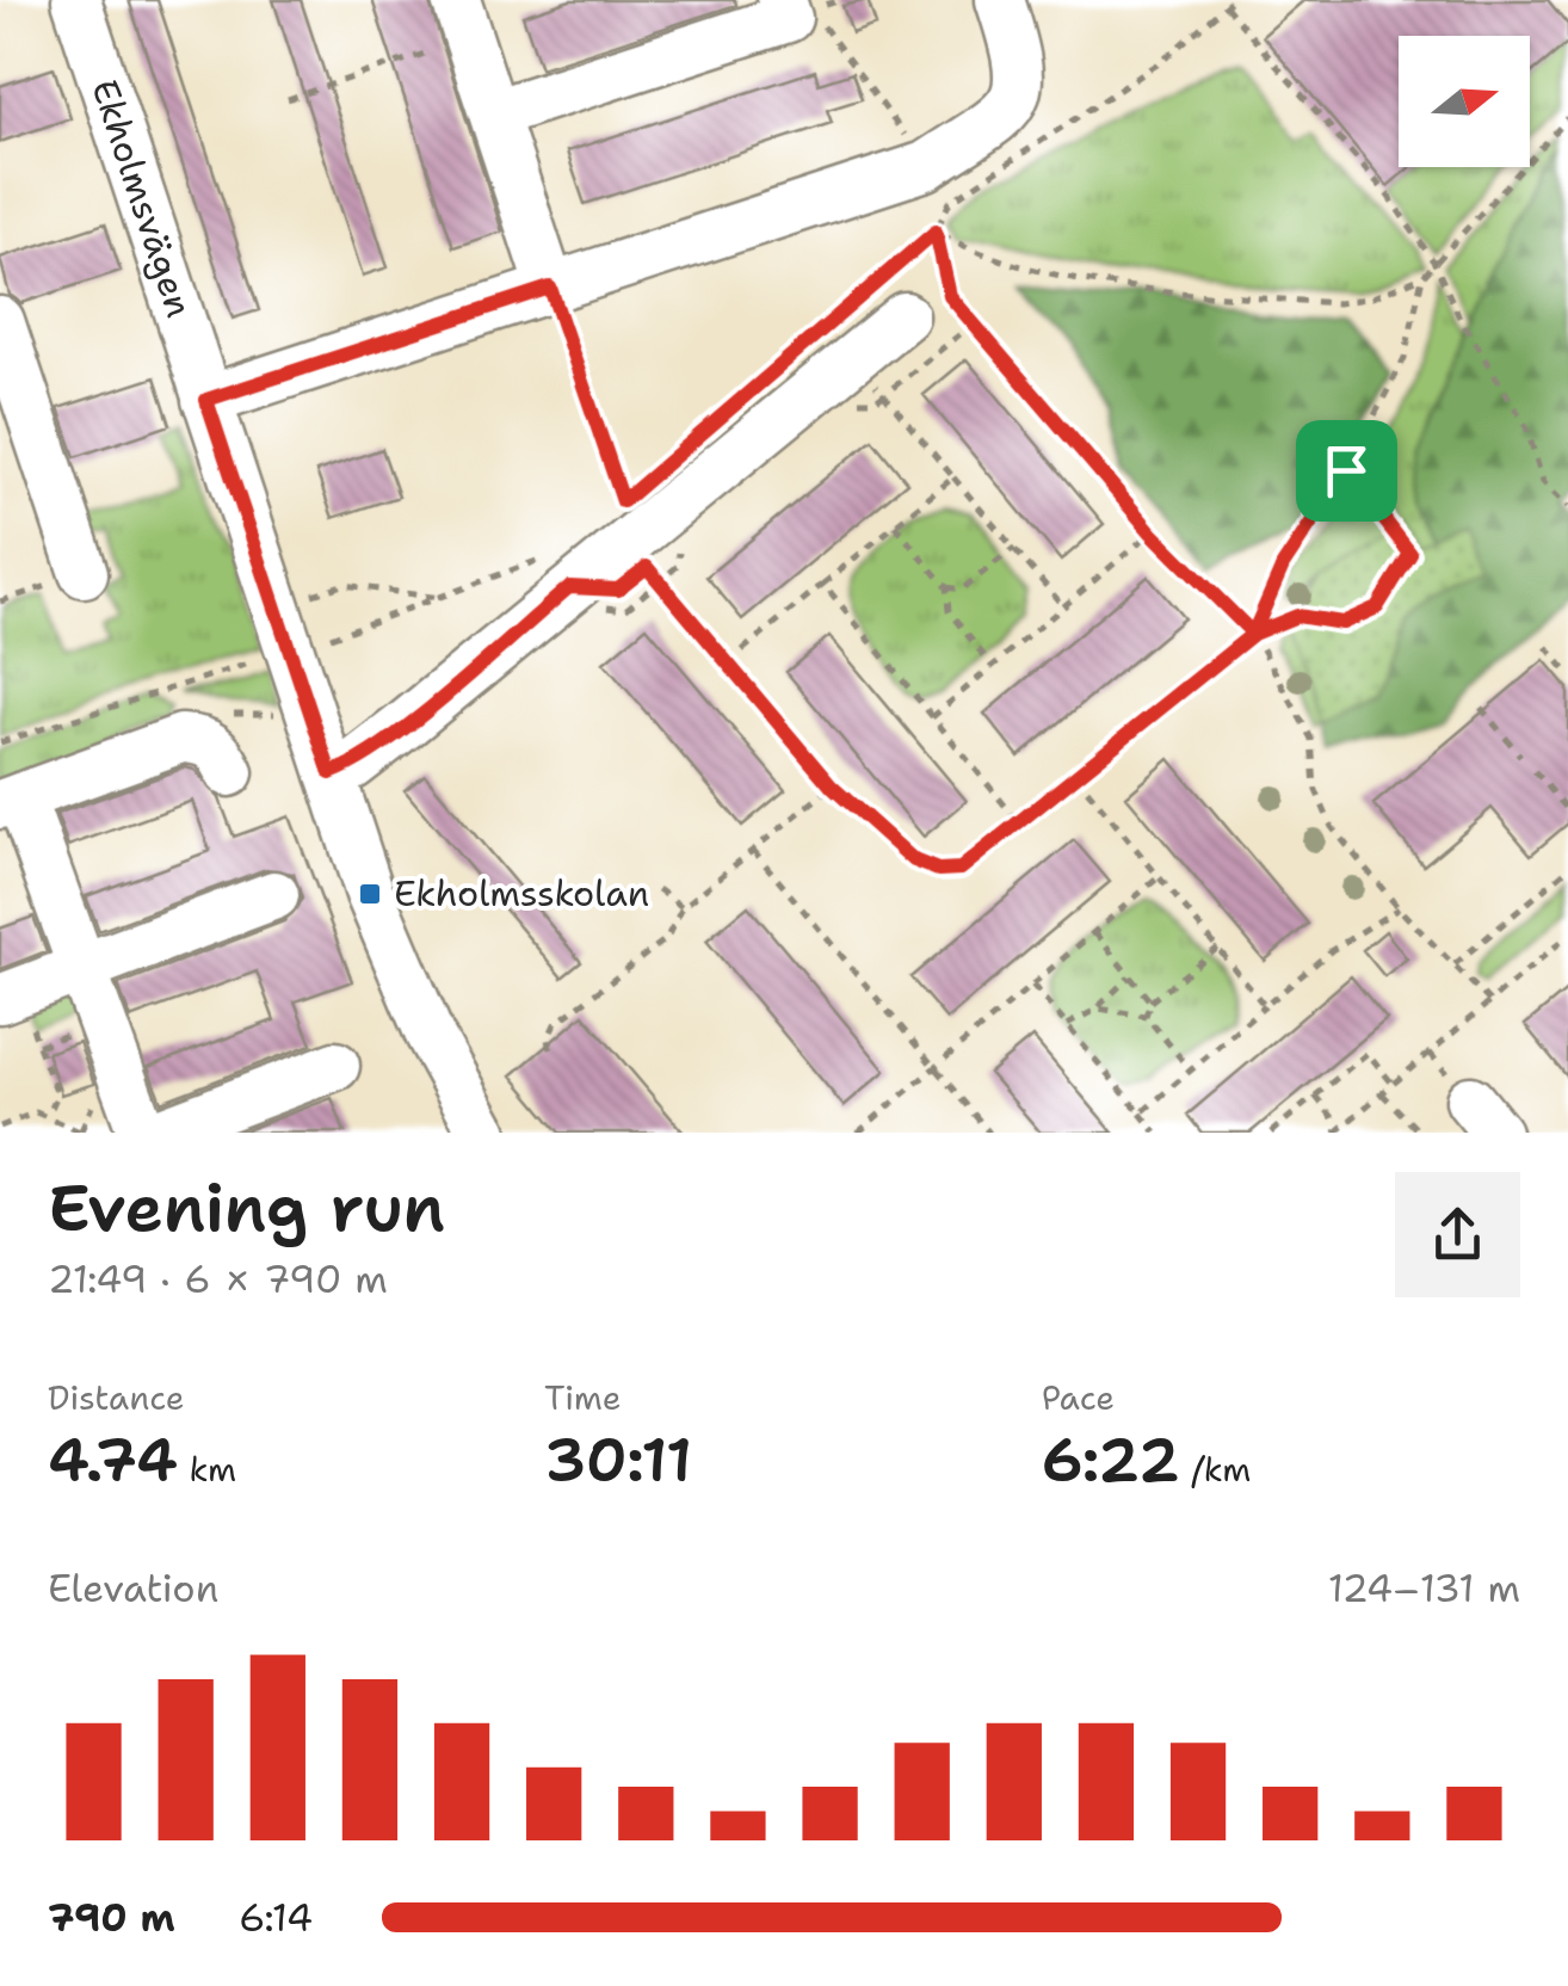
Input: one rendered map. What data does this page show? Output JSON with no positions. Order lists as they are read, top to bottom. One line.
{"streets":{"street":["Ekholmsvägen"]},"places":{"transit":["Ekholmsskolan"]},"north":"right","page":{"heading":["Evening run","21:49 · 6 × 790 m"],"stats":[["Distance","4.74 km"],["Time","30:11"],["Pace","6:22 /km"]],"chart":["Elevation","124–131 m"],"list":[{"name":"790 m","note":"6:14"}]}}
